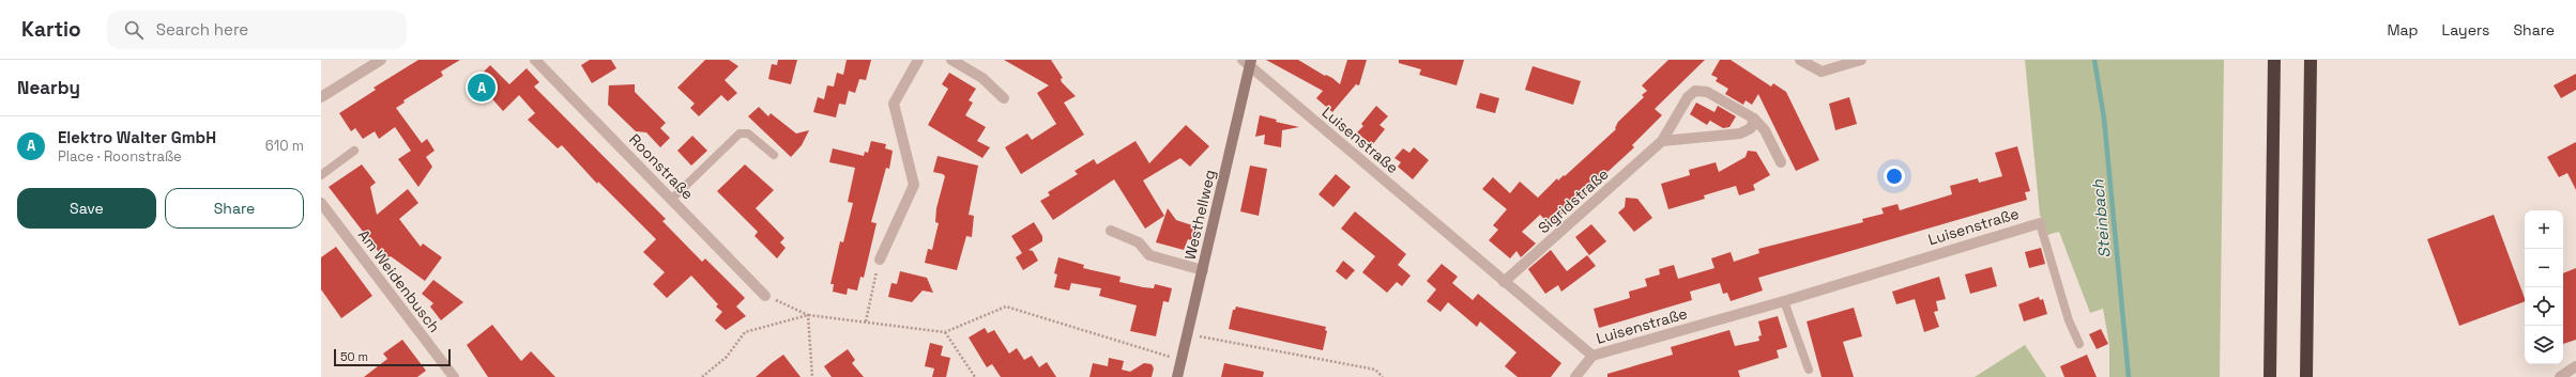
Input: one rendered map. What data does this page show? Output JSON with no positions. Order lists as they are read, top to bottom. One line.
{"streets":{"street":["Luisenstraße","Roonstraße","Sigridstraße","Westhellweg","Am Weidenbusch"]},"crossings":[["Luisenstraße","Sigridstraße"],["Luisenstraße","Westhellweg"]],"water":["Steinbach"],"scale_bar":"50 m","page":{"header":"Kartio","search":"Search here","nav":["Map","Layers","Share"],"heading":"Nearby","pins":"A","list":[{"mark":"A","name":"Elektro Walter GmbH","note":"Place · Roonstraße","value":"610 m"}],"buttons":["Save","Share"],"map_buttons":["+","−"],"scale":"50 m"}}
